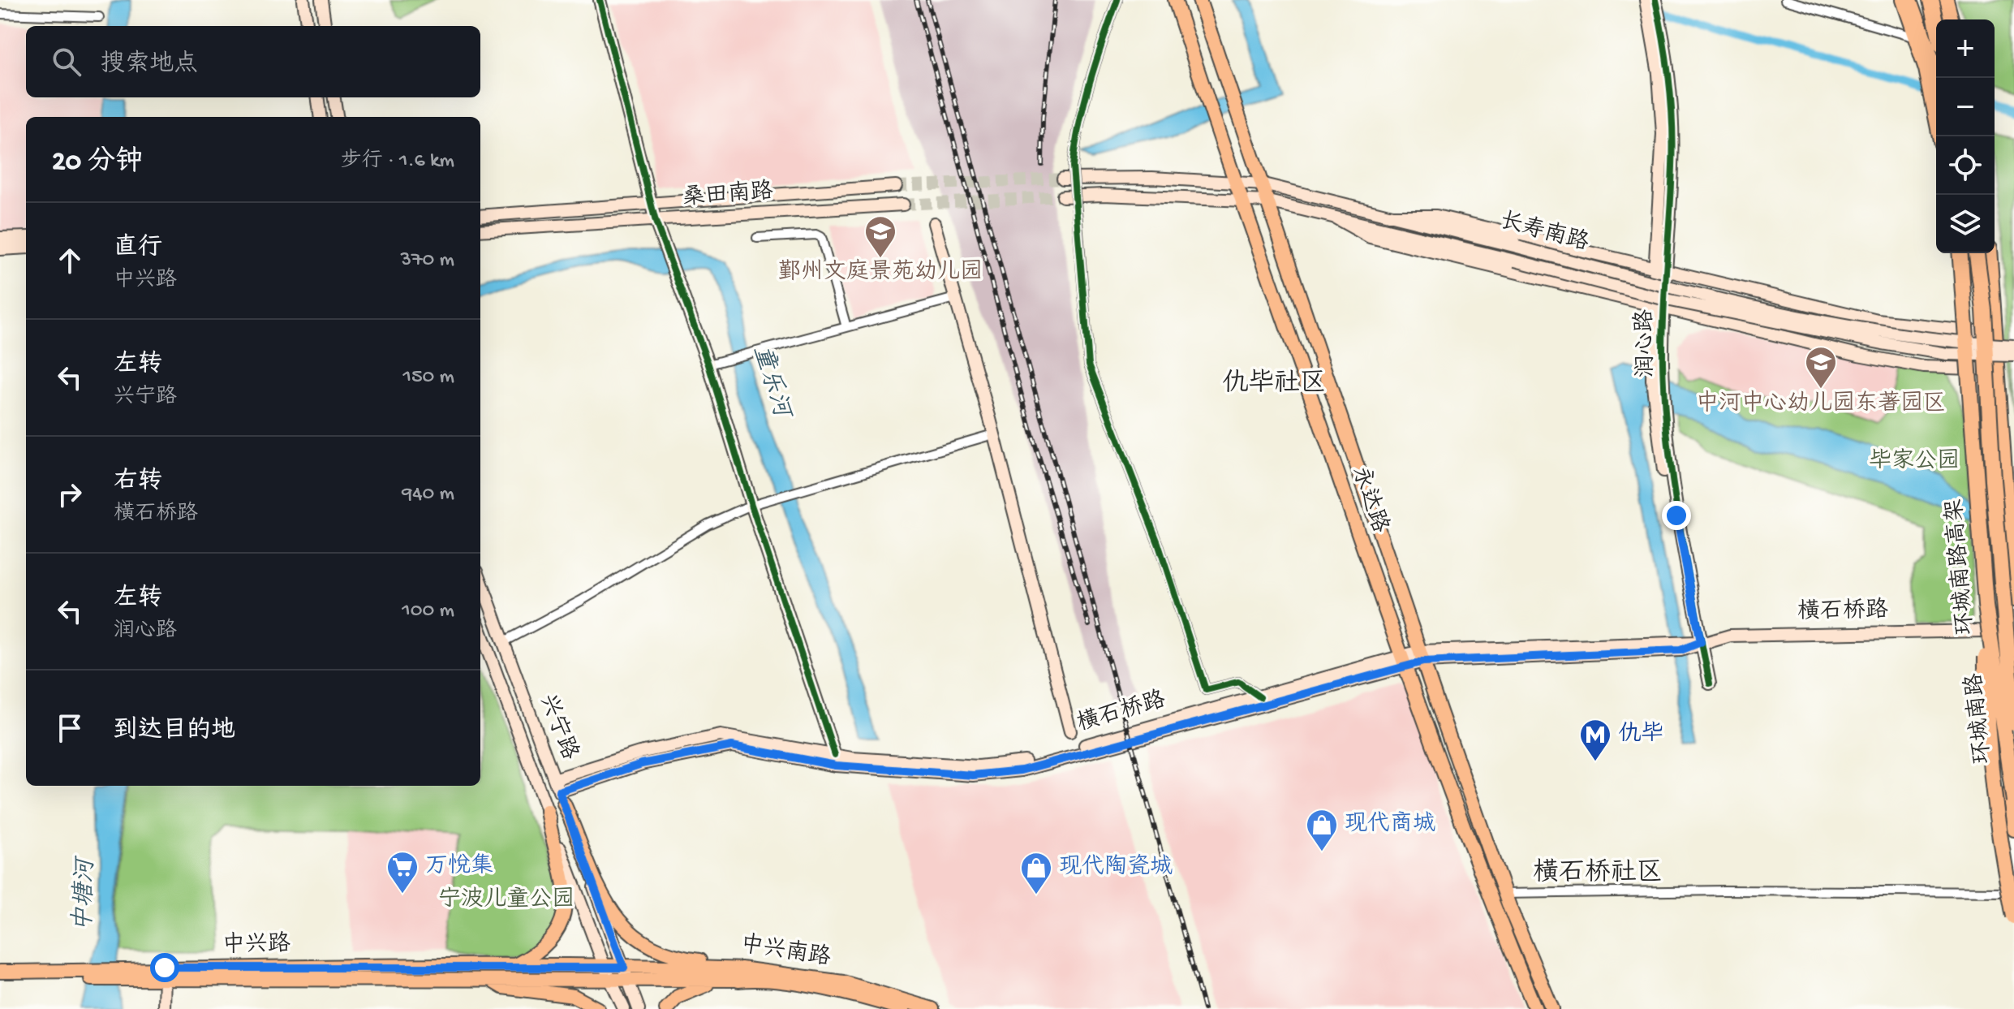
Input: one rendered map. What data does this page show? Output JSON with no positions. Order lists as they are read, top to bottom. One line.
{"streets":{"highway":["环城南路高架"],"main road":["桑田南路","长寿南路","润心路","永达路","横石桥路","环城南路","兴宁路","中兴路","中兴南路"]},"crossings":[["长寿南路","永达路"],["润心路","横石桥路"],["永达路","横石桥路"],["横石桥路","兴宁路"],["横石桥路","中兴南路"],["兴宁路","中兴路"],["兴宁路","中兴南路"],["中兴路","中兴南路"]],"districts":["仇毕社区","横石桥社区"],"water":["童乐河","中塘河"],"parks":["毕家公园","宁波儿童公园"],"places":{"school or university":["鄞州文庭景苑幼儿园","中河中心幼儿园东著园区"],"metro station":["仇毕"],"shop":["现代商城","现代陶瓷城"],"supermarket":["万悦集"]},"page":{"map_buttons":["+","−"],"search":"搜索地点","heading":["20 分钟","步行 · 1.6 km"],"list":[["直行","中兴路","370 m"],["左转","兴宁路","150 m"],["右转","横石桥路","940 m"],["左转","润心路","100 m"],"到达目的地"]}}
